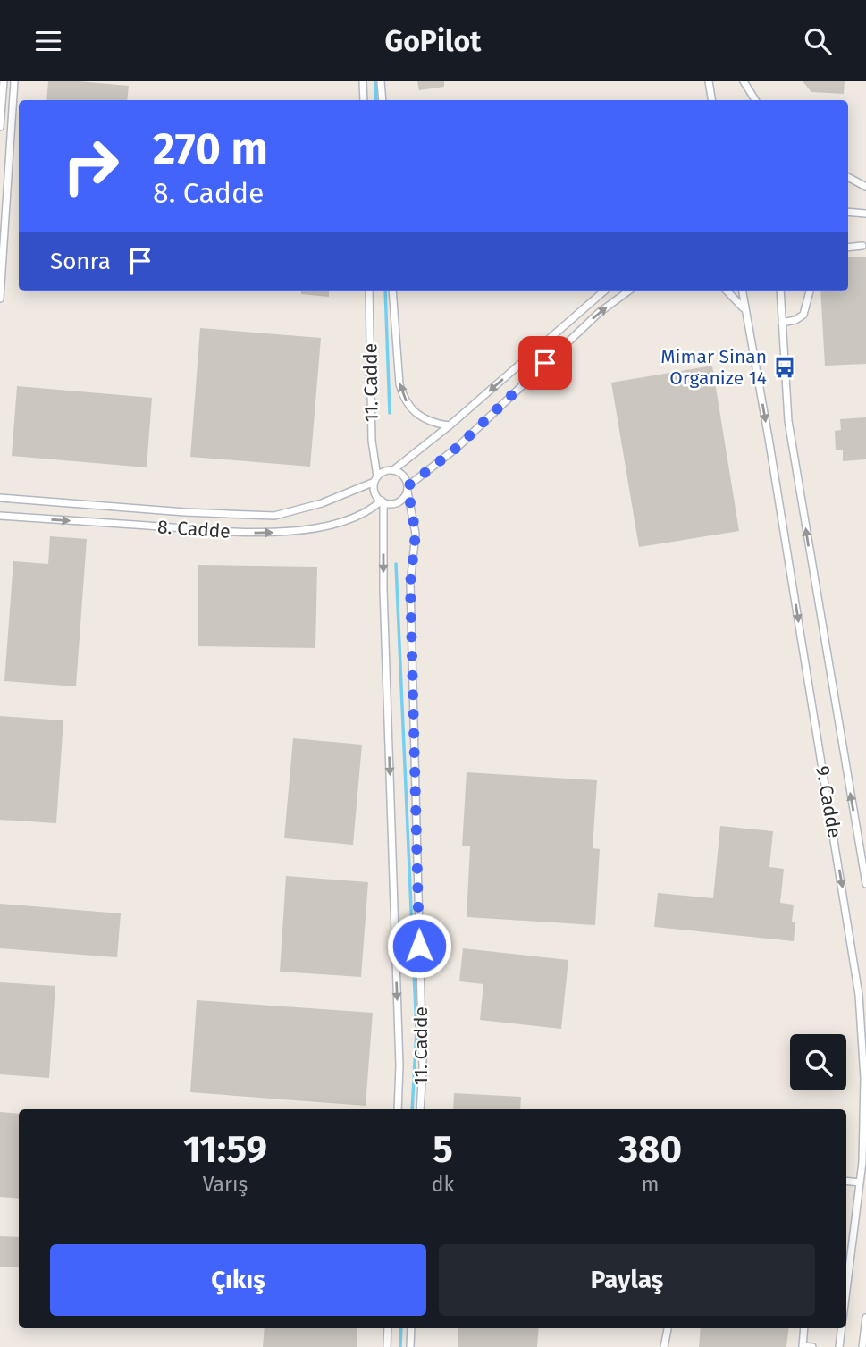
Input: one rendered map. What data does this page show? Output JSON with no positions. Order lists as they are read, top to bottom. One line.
{"streets":{"lane":["11. Cadde","8. Cadde","9. Cadde"]},"crossings":[["11. Cadde","8. Cadde"]],"places":{"bus stop":["Mimar Sinan Organize 14"]},"page":{"header":"GoPilot","turn":["270 m","8. Cadde"],"then":"Sonra","eta":["11:59","Varış","5","dk","380","m"],"buttons":["Çıkış","Paylaş"]}}
